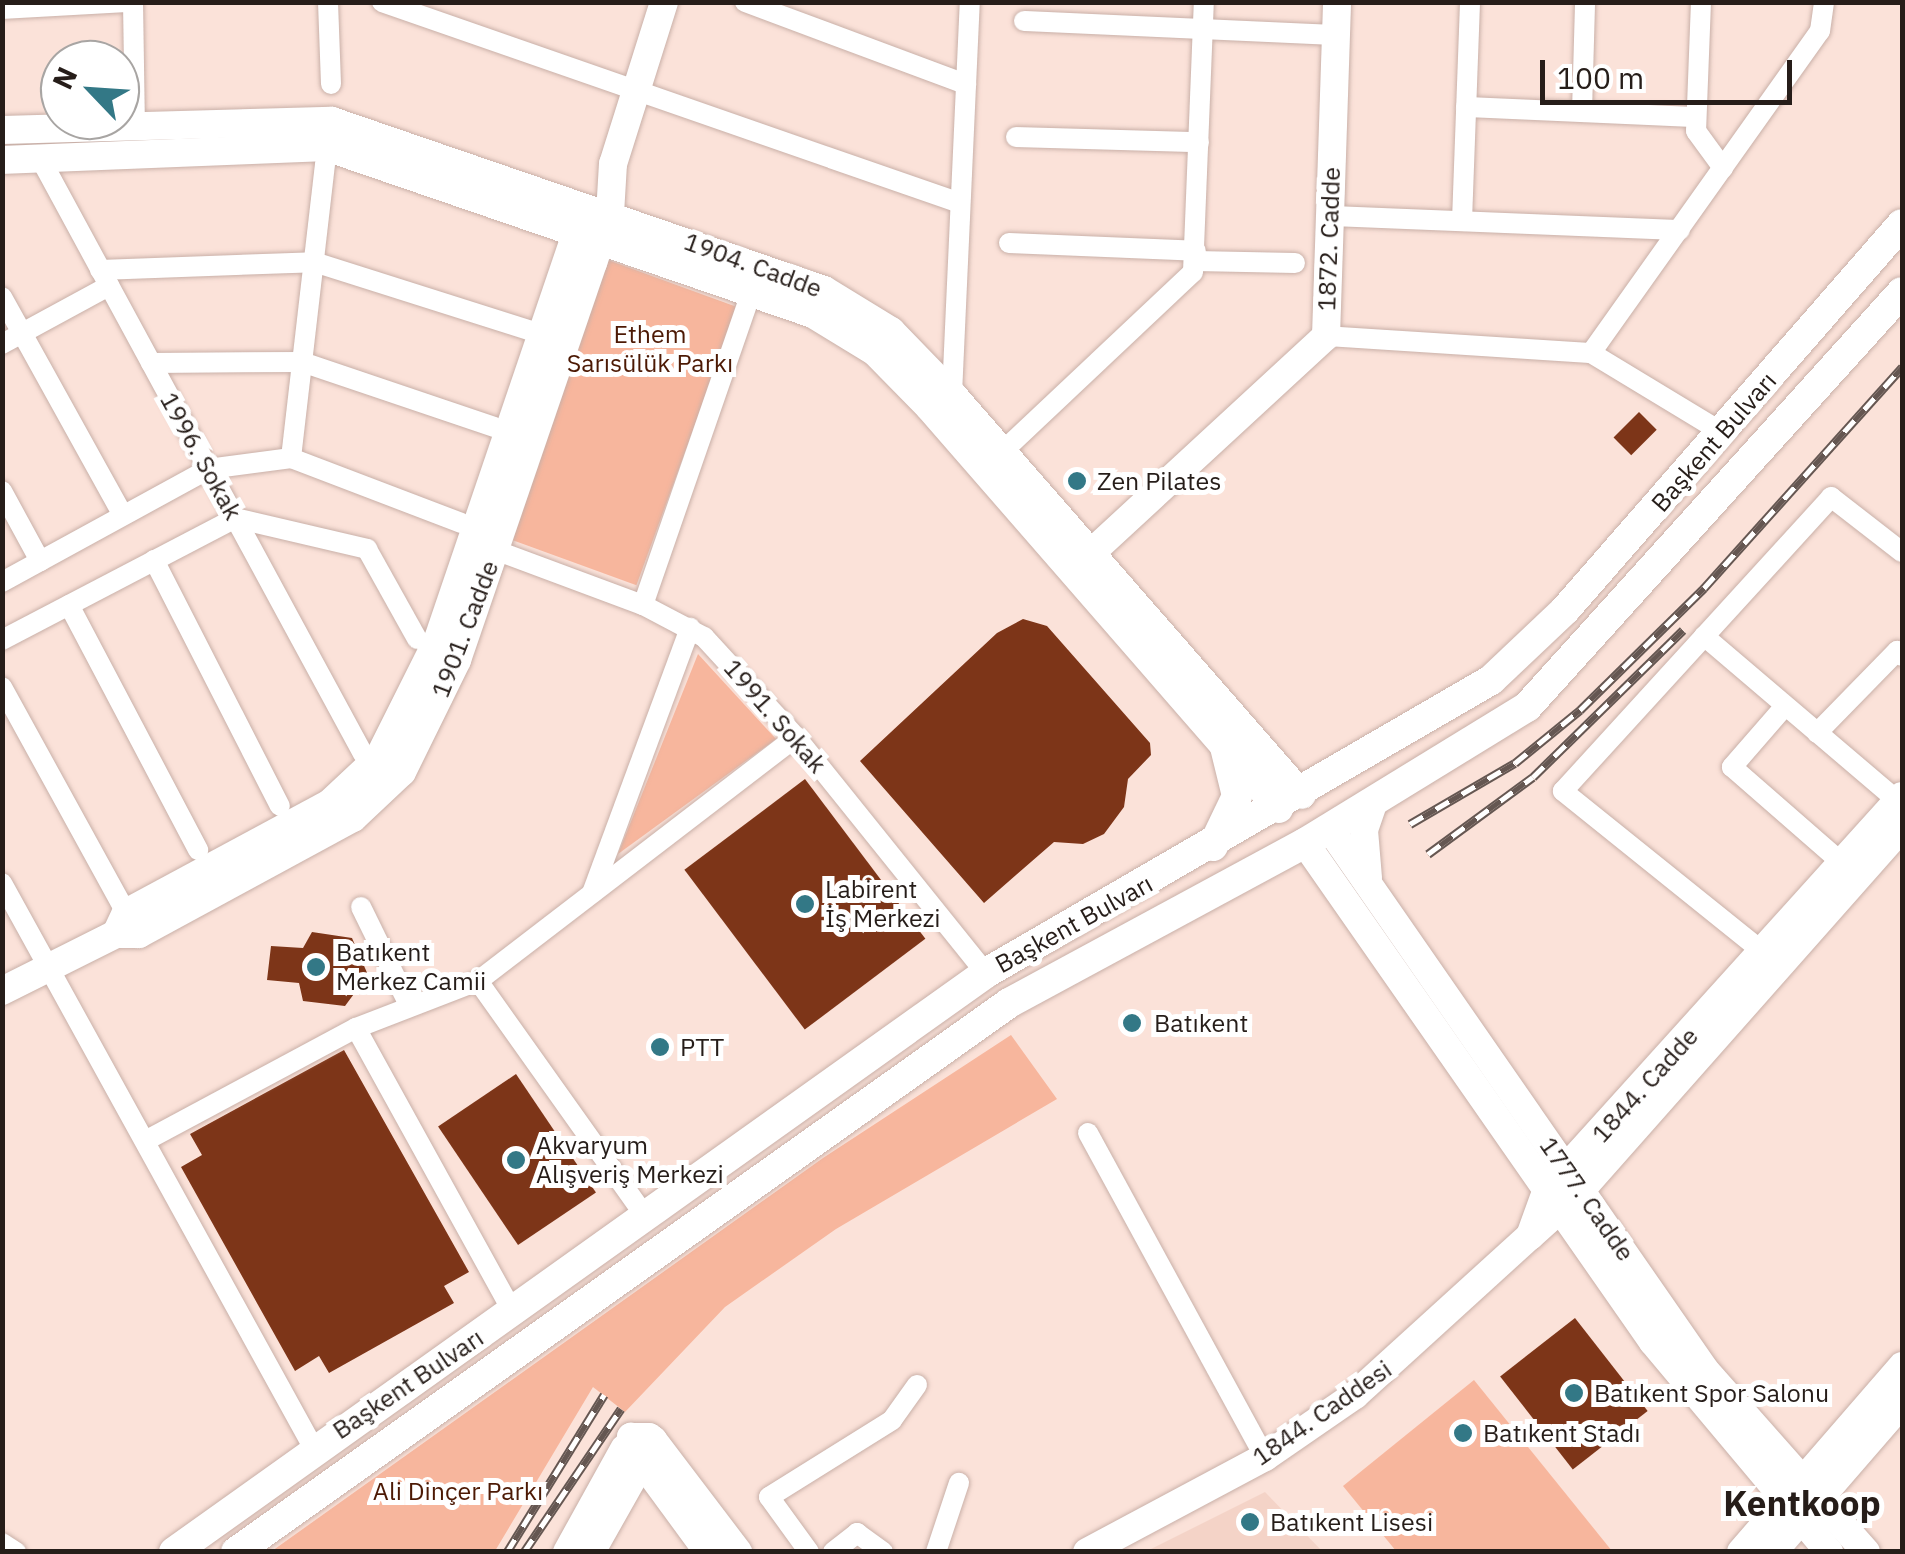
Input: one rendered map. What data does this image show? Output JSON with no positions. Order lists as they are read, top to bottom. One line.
{"streets":{"main road":["Başkent Bulvarı"],"street":["1872. Cadde","1904. Cadde","1996. Sokak","1901. Cadde","1991. Sokak","1844. Cadde","1777. Cadde","1844. Caddesi"]},"crossings":[["1872. Cadde","1904. Cadde"],["1904. Cadde","Başkent Bulvarı"],["1904. Cadde","1996. Sokak"],["1904. Cadde","1901. Cadde"],["Başkent Bulvarı","1991. Sokak"],["Başkent Bulvarı","1777. Cadde"],["1901. Cadde","1991. Sokak"],["1844. Cadde","1777. Cadde"],["1844. Cadde","1844. Caddesi"]],"districts":["Kentkoop"],"parks":["Ethem Sarısülük Parkı","Ali Dinçer Parkı"],"places":["Zen Pilates","Labirent İş Merkezi","Batıkent Merkez Camii","Batıkent","PTT","Akvaryum Alışveriş Merkezi","Batıkent Spor Salonu","Batıkent Stadı","Batıkent Lisesi"],"scale_bar":"100 m","north":"top left"}
